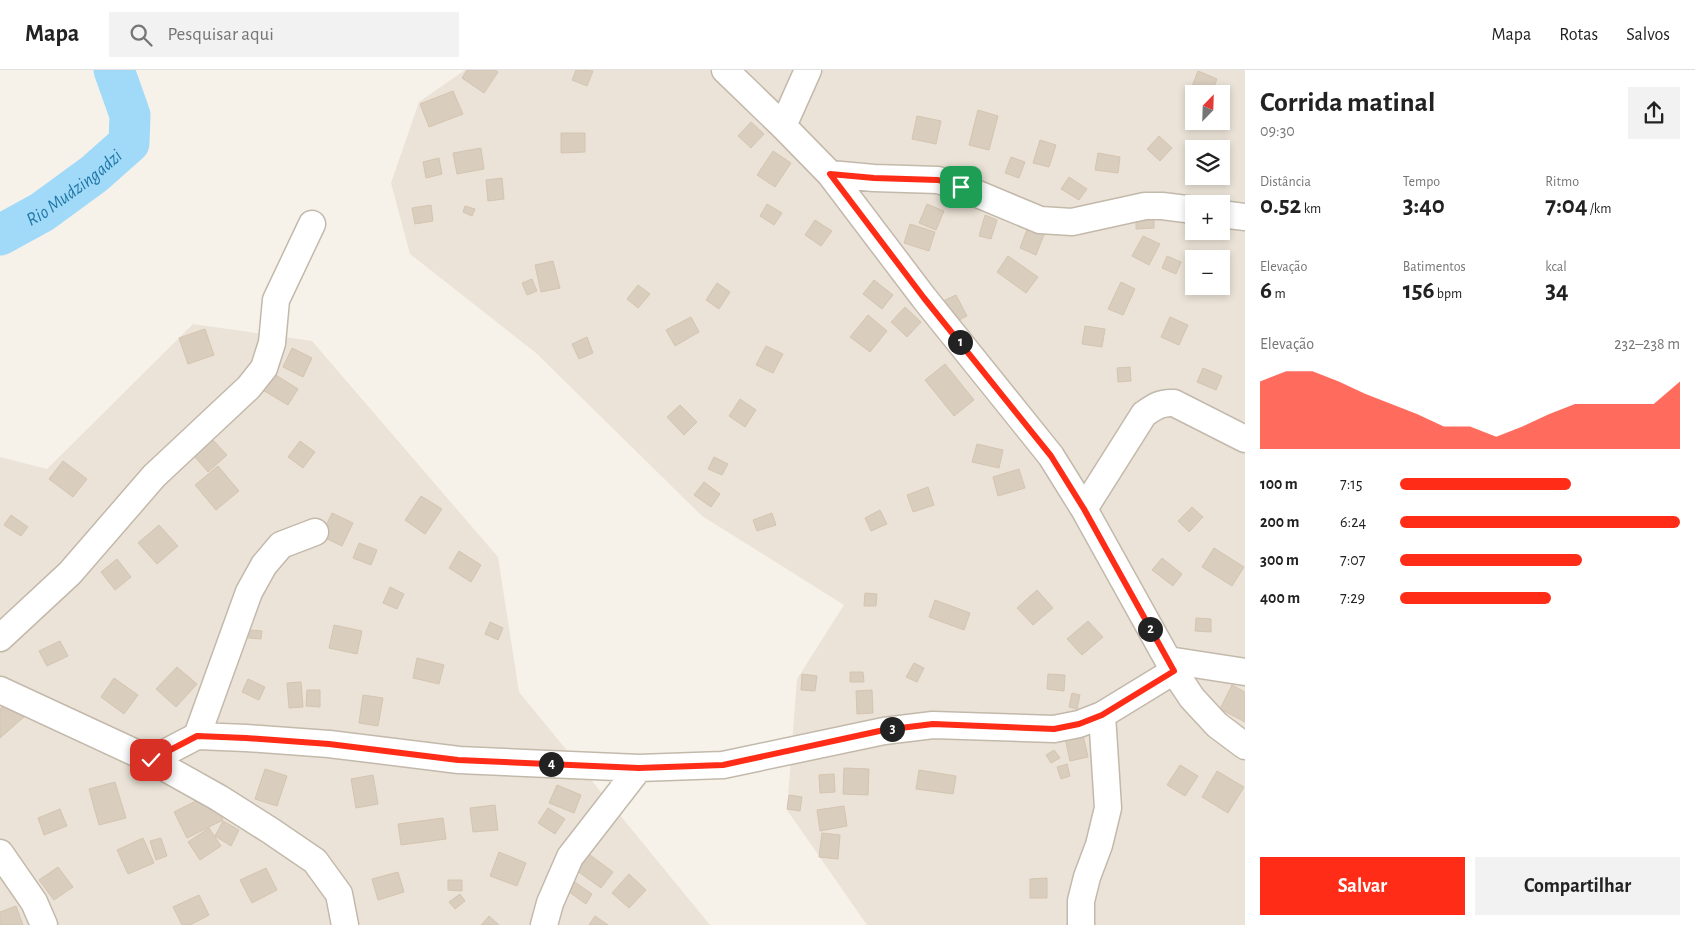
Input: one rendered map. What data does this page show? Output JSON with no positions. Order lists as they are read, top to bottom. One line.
{"water":["Rio Mudzingadzi"],"north":"top right","page":{"header":"Mapa","search":"Pesquisar aqui","nav":["Mapa","Rotas","Salvos"],"heading":["Corrida matinal","09:30"],"map_buttons":["+","−"],"stats":[["Distância","0.52 km"],["Tempo","3:40"],["Ritmo","7:04 /km"],["Elevação","6 m"],["Batimentos","156 bpm"],["kcal","34"]],"chart":["Elevação","232–238 m"],"pins":["1","2","3","4"],"list":[{"name":"100 m","note":"7:15"},{"name":"200 m","note":"6:24"},{"name":"300 m","note":"7:07"},{"name":"400 m","note":"7:29"}],"buttons":["Salvar","Compartilhar"]}}
